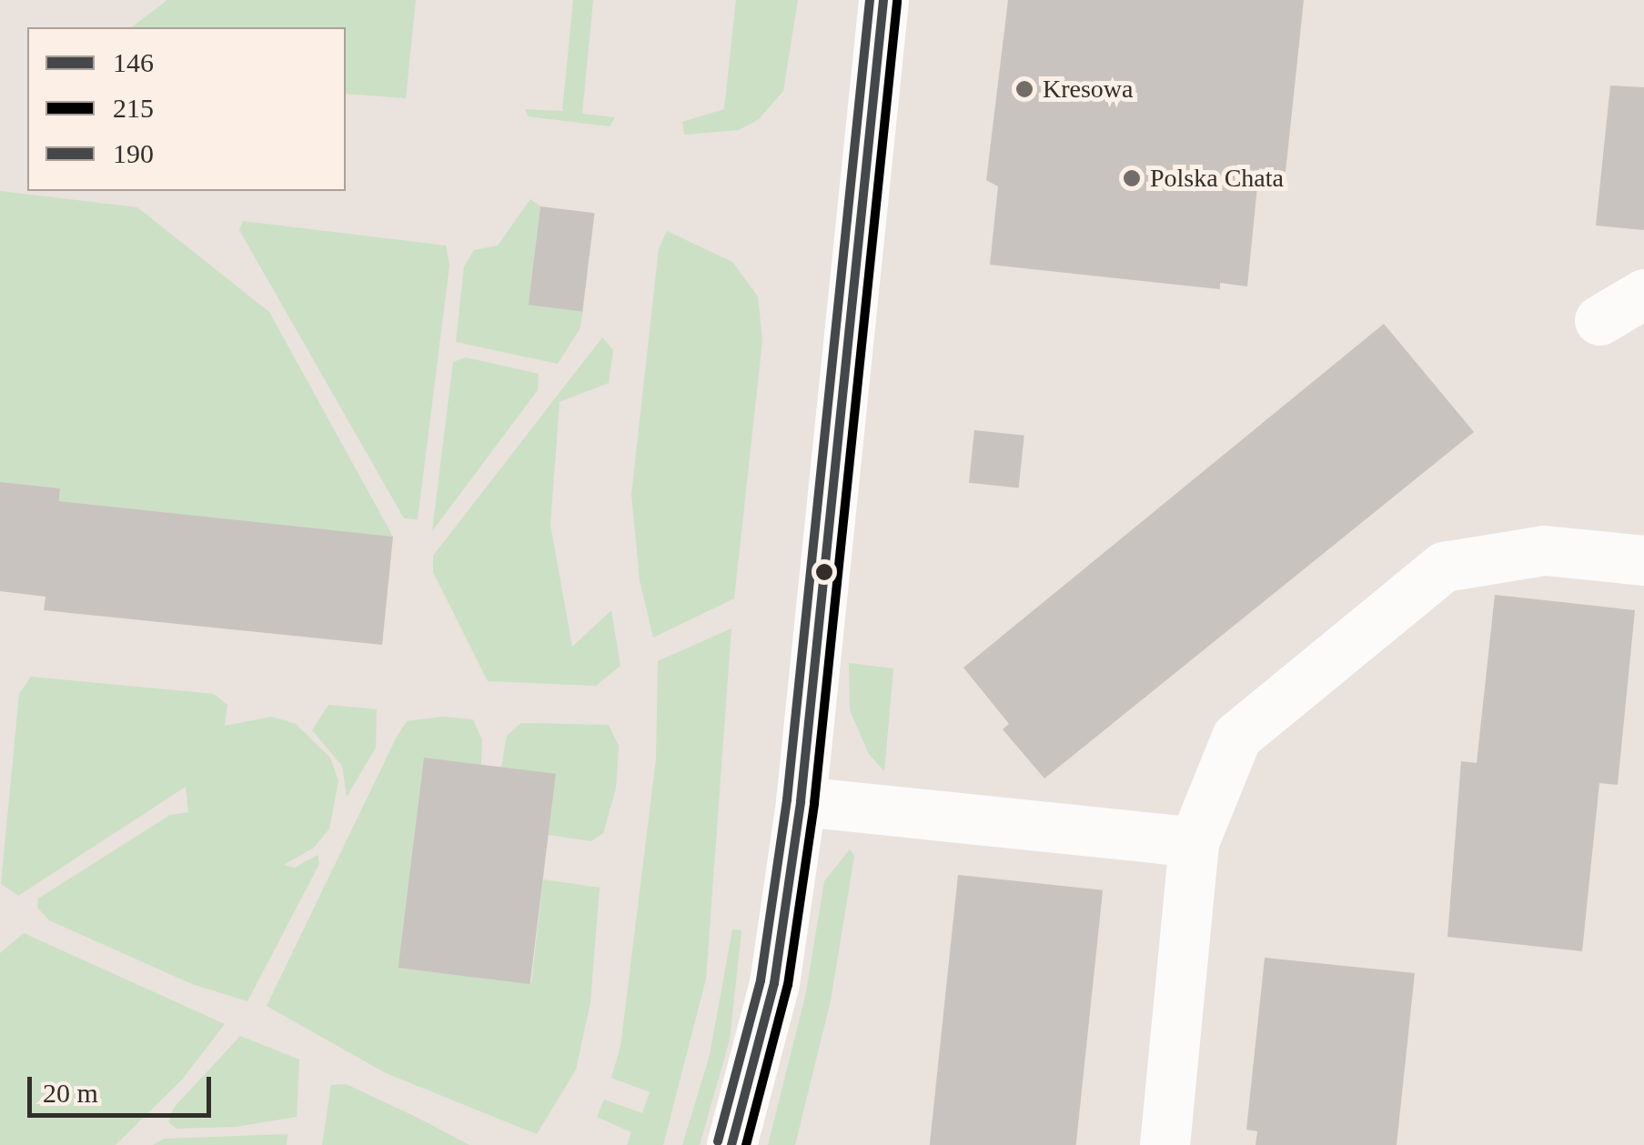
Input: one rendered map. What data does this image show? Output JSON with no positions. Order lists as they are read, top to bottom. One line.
{"places":["Kresowa","Polska Chata"],"lines":["transit line 146","transit line 190","transit line 215"],"legend":["146","215","190"],"scale_bar":"20 m"}
